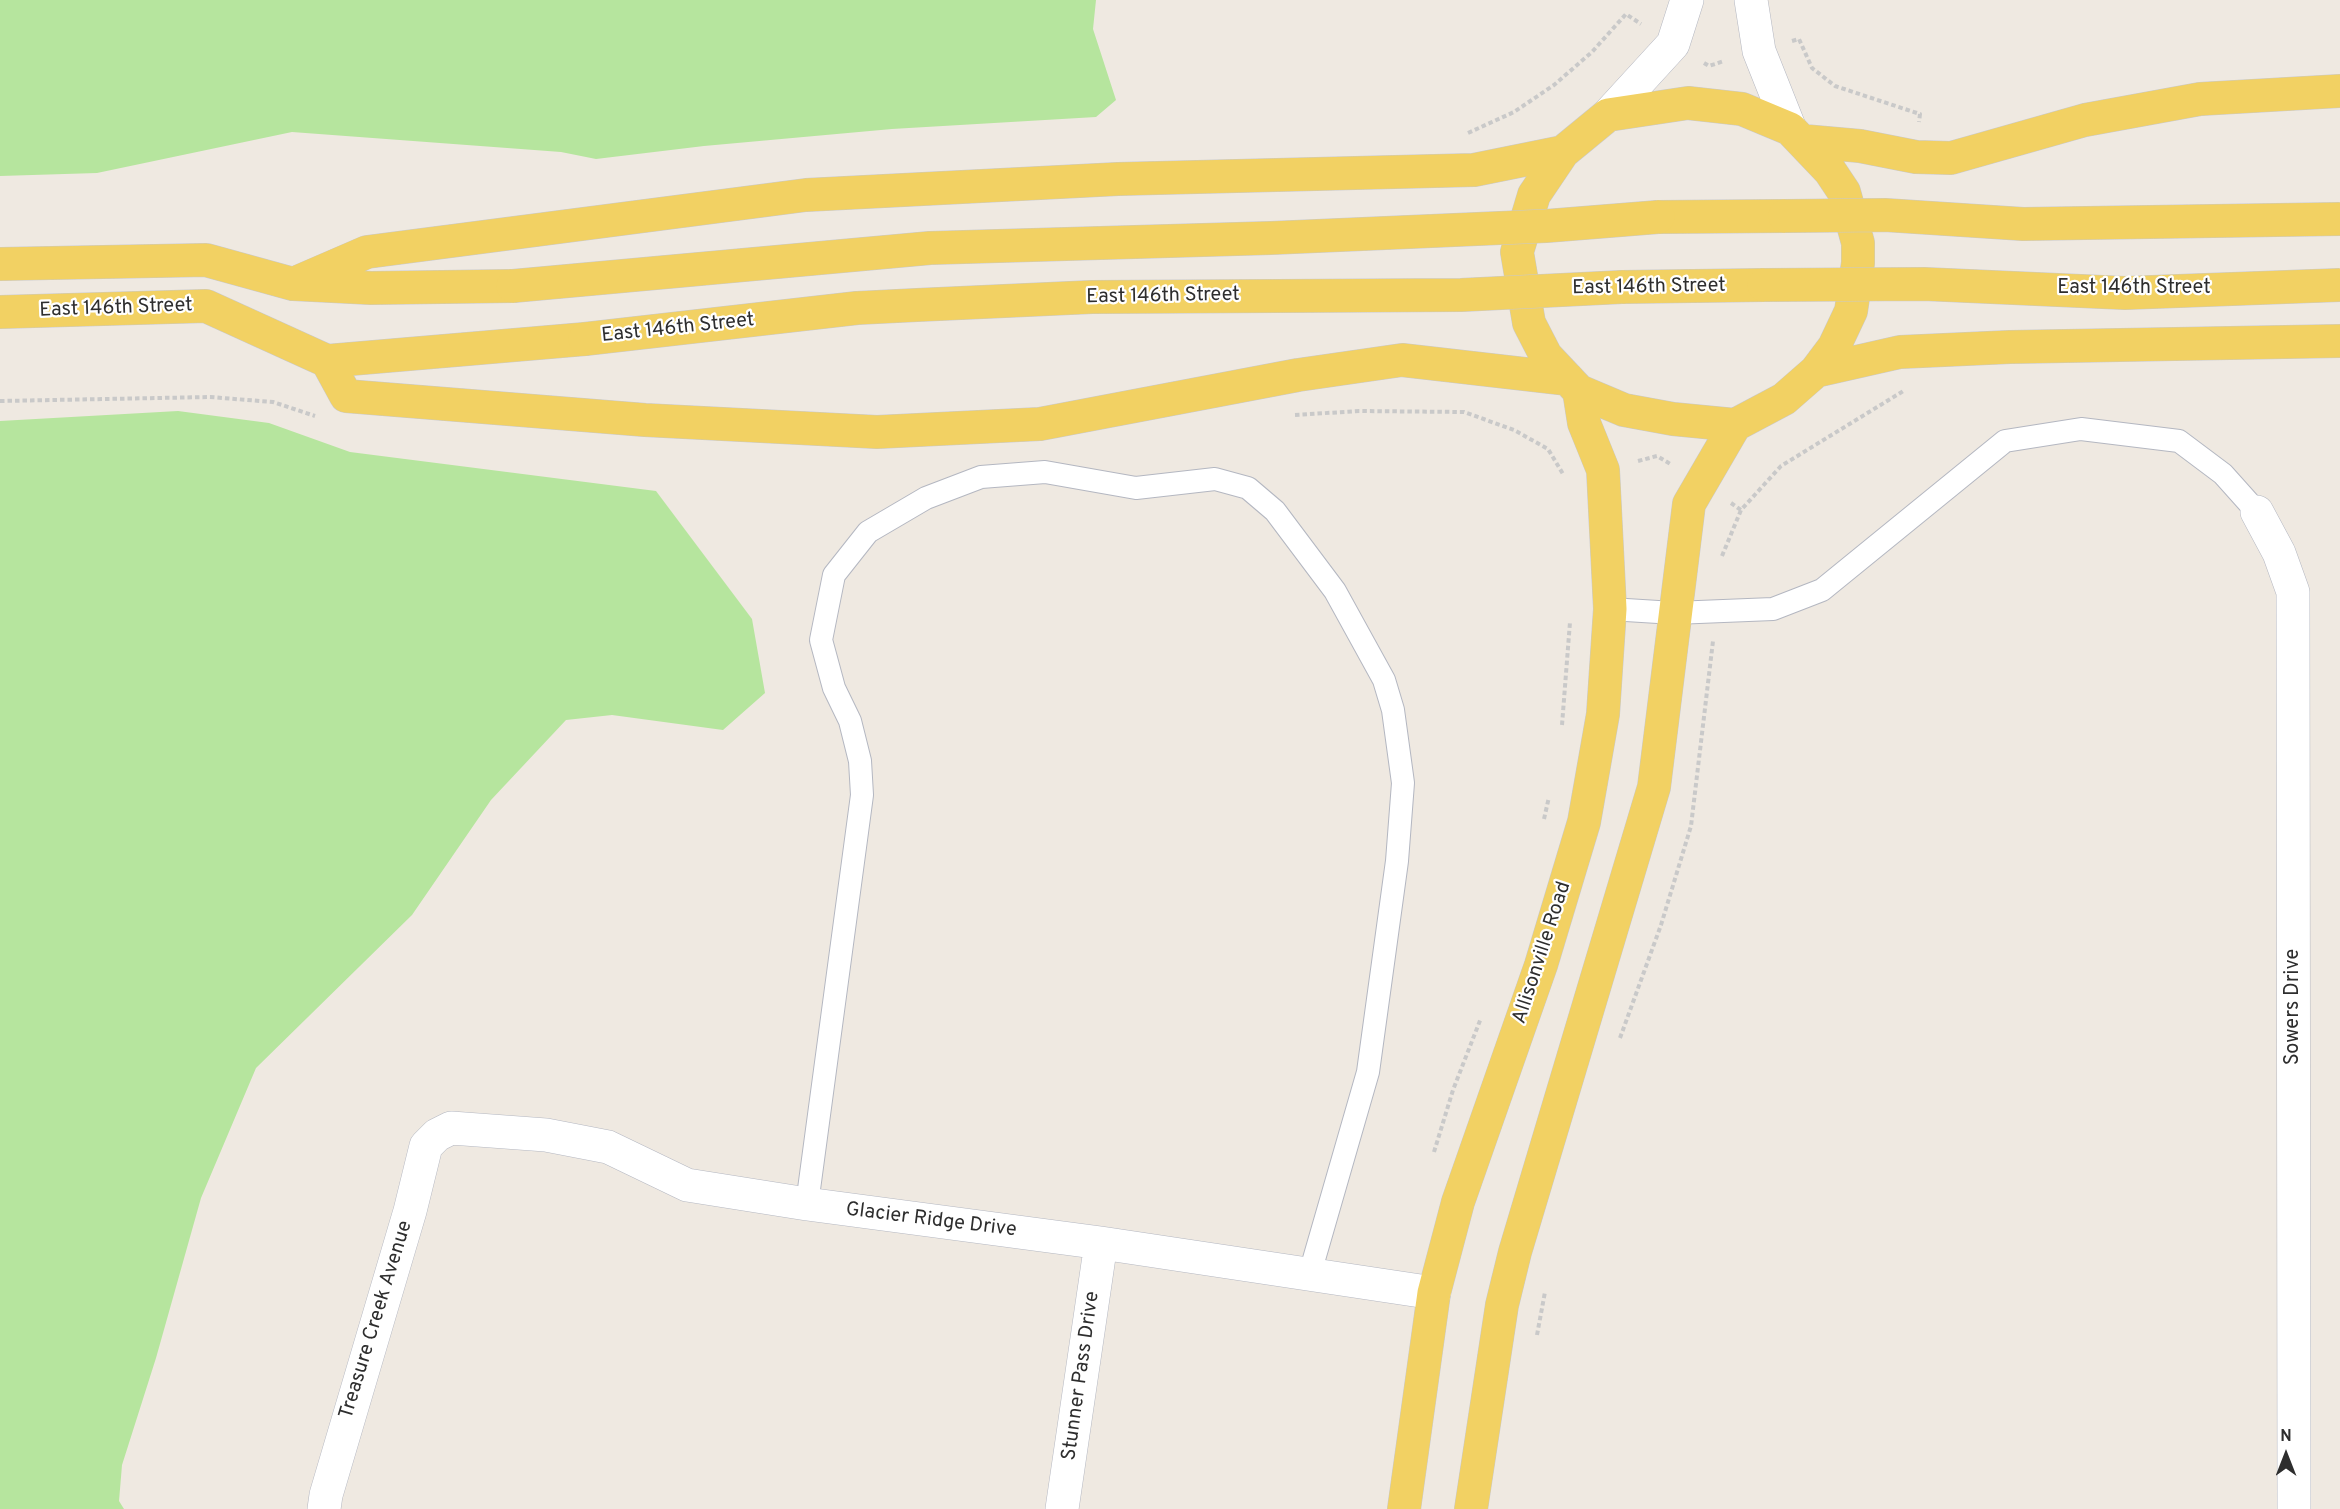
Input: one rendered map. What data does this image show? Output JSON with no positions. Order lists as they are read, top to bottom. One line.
{"streets":{"main road":["East 146th Street","Allisonville Road"],"street":["Sowers Drive","Glacier Ridge Drive","Treasure Creek Avenue","Stunner Pass Drive"]},"crossings":[["Allisonville Road","Glacier Ridge Drive"],["Glacier Ridge Drive","Treasure Creek Avenue"],["Glacier Ridge Drive","Stunner Pass Drive"]],"north":"top"}
